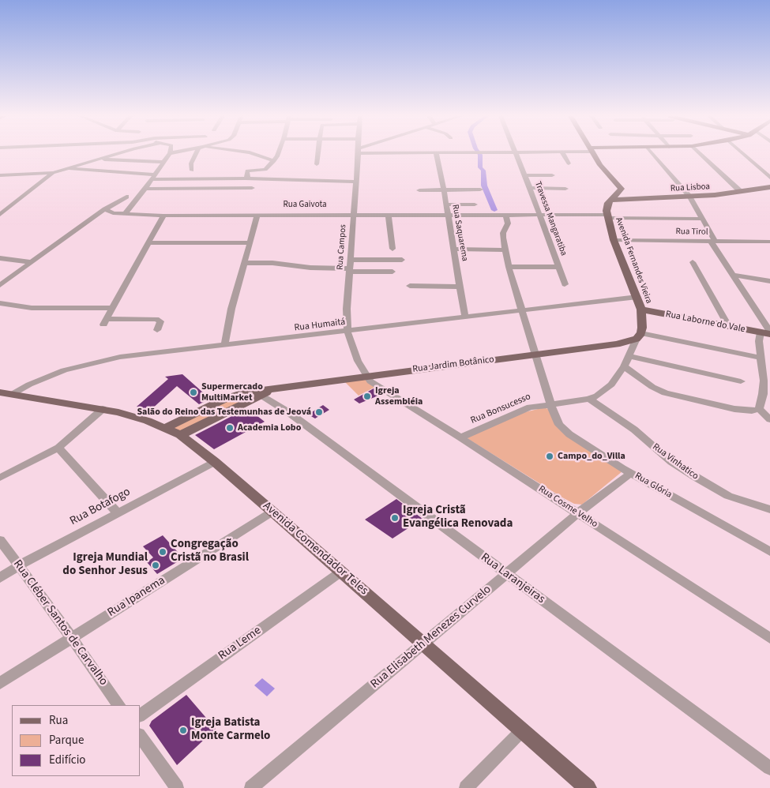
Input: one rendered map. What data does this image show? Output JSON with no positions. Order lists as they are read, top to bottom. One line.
{"streets":{"main road":["Rua Lisboa","Avenida Fernandes Vieira","Rua Laborne do Vale","Rua Jardim Botânico","Avenida Comendador Teles"],"street":["Rua Gaivota","Travessa Mangaratiba","Rua Tirol","Rua Saquarema","Rua Campos","Rua Humaitá","Rua Bonsucesso","Rua Vinhatico","Rua Glória","Rua Botafogo","Rua Cosme Velho","Rua Laranjeiras","Rua Ipanema","Rua Cléber Santos de Carvalho","Rua Elisabeth Menezes Curvelo","Rua Leme"]},"crossings":[["Rua Lisboa","Avenida Fernandes Vieira"],["Rua Gaivota","Travessa Mangaratiba"],["Rua Gaivota","Rua Saquarema"],["Rua Gaivota","Rua Campos"],["Rua Gaivota","Avenida Fernandes Vieira"],["Rua Tirol","Avenida Fernandes Vieira"],["Rua Saquarema","Rua Humaitá"],["Rua Campos","Rua Humaitá"],["Rua Campos","Rua Jardim Botânico"],["Rua Campos","Rua Cosme Velho"],["Avenida Fernandes Vieira","Rua Laborne do Vale"],["Avenida Fernandes Vieira","Rua Humaitá"],["Avenida Fernandes Vieira","Rua Jardim Botânico"],["Avenida Fernandes Vieira","Rua Bonsucesso"],["Rua Humaitá","Avenida Comendador Teles"],["Rua Jardim Botânico","Rua Bonsucesso"],["Rua Jardim Botânico","Rua Cosme Velho"],["Rua Jardim Botânico","Avenida Comendador Teles"],["Rua Jardim Botânico","Rua Laranjeiras"],["Rua Bonsucesso","Rua Vinhatico"],["Rua Bonsucesso","Rua Glória"],["Rua Bonsucesso","Rua Cosme Velho"],["Rua Glória","Rua Elisabeth Menezes Curvelo"],["Rua Botafogo","Avenida Comendador Teles"],["Rua Botafogo","Rua Cléber Santos de Carvalho"],["Rua Cosme Velho","Rua Elisabeth Menezes Curvelo"],["Avenida Comendador Teles","Rua Ipanema"],["Avenida Comendador Teles","Rua Elisabeth Menezes Curvelo"],["Avenida Comendador Teles","Rua Leme"],["Rua Laranjeiras","Rua Elisabeth Menezes Curvelo"],["Rua Ipanema","Rua Cléber Santos de Carvalho"]],"places":["Supermercado MultiMarket","Igreja Assembléia","Salão do Reino das Testemunhas de Jeová","Academia Lobo","Campo_do_Villa","Igreja Cristã Evangélica Renovada","Congregação Cristã no Brasil","Igreja Mundial do Senhor Jesus","Igreja Batista Monte Carmelo"],"legend":["Rua","Parque","Edifício"]}
